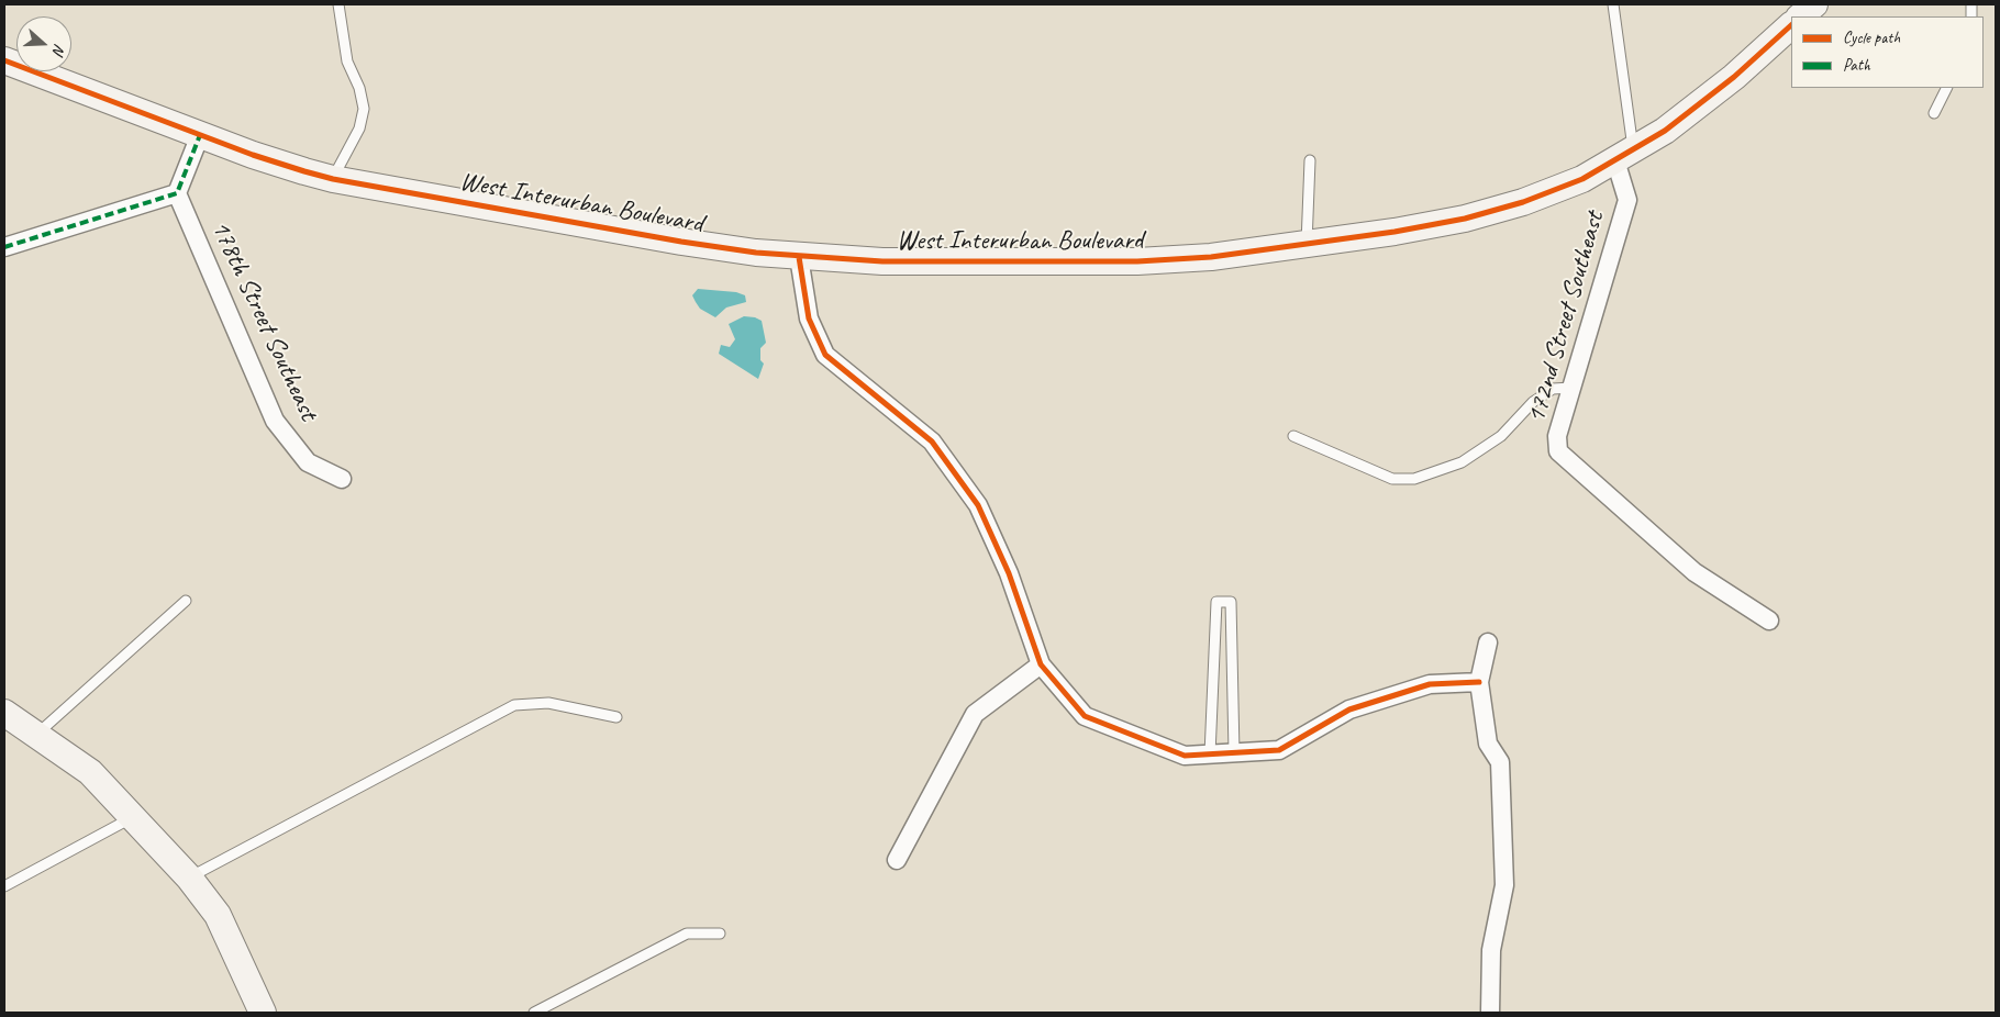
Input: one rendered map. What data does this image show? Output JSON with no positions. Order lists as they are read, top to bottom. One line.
{"streets":{"street":["West Interurban Boulevard","172nd Street Southeast","178th Street Southeast"]},"crossings":[["West Interurban Boulevard","172nd Street Southeast"]],"legend":["Cycle path","Path"],"north":"right"}
